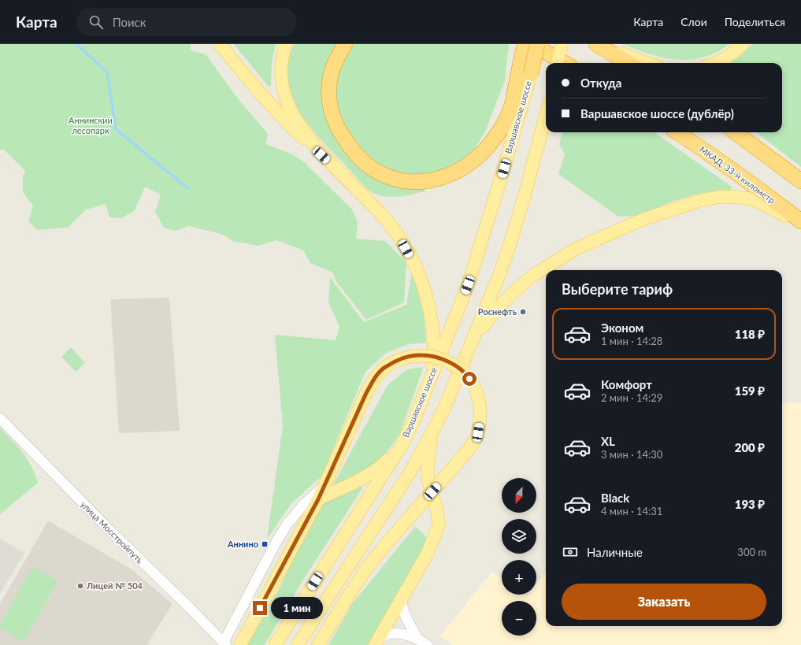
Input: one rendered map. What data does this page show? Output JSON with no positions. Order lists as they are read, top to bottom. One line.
{"streets":{"highway":["Варшавское шоссе","МКАД, 33-й километр"],"street":["улица Мосстройпуть"]},"parks":["Аннинский лесопарк"],"places":{"other":["Роснефть","Лицей № 504"],"transit":["Аннино"]},"north":"bottom","page":{"header":"Карта","search":"Поиск","nav":["Карта","Слои","Поделиться"],"banner":["Откуда","Варшавское шоссе (дублёр)"],"heading":"Выберите тариф","list":[{"name":"Эконом","note":"1 мин · 14:28","value":"118 ₽"},{"name":"Комфорт","note":"2 мин · 14:29","value":"159 ₽"},{"name":"XL","note":"3 мин · 14:30","value":"200 ₽"},{"name":"Black","note":"4 мин · 14:31","value":"193 ₽"}],"map_buttons":["+","−"],"pay":["Наличные","300 m"],"buttons":"Заказать","bubble":"1 мин"}}
